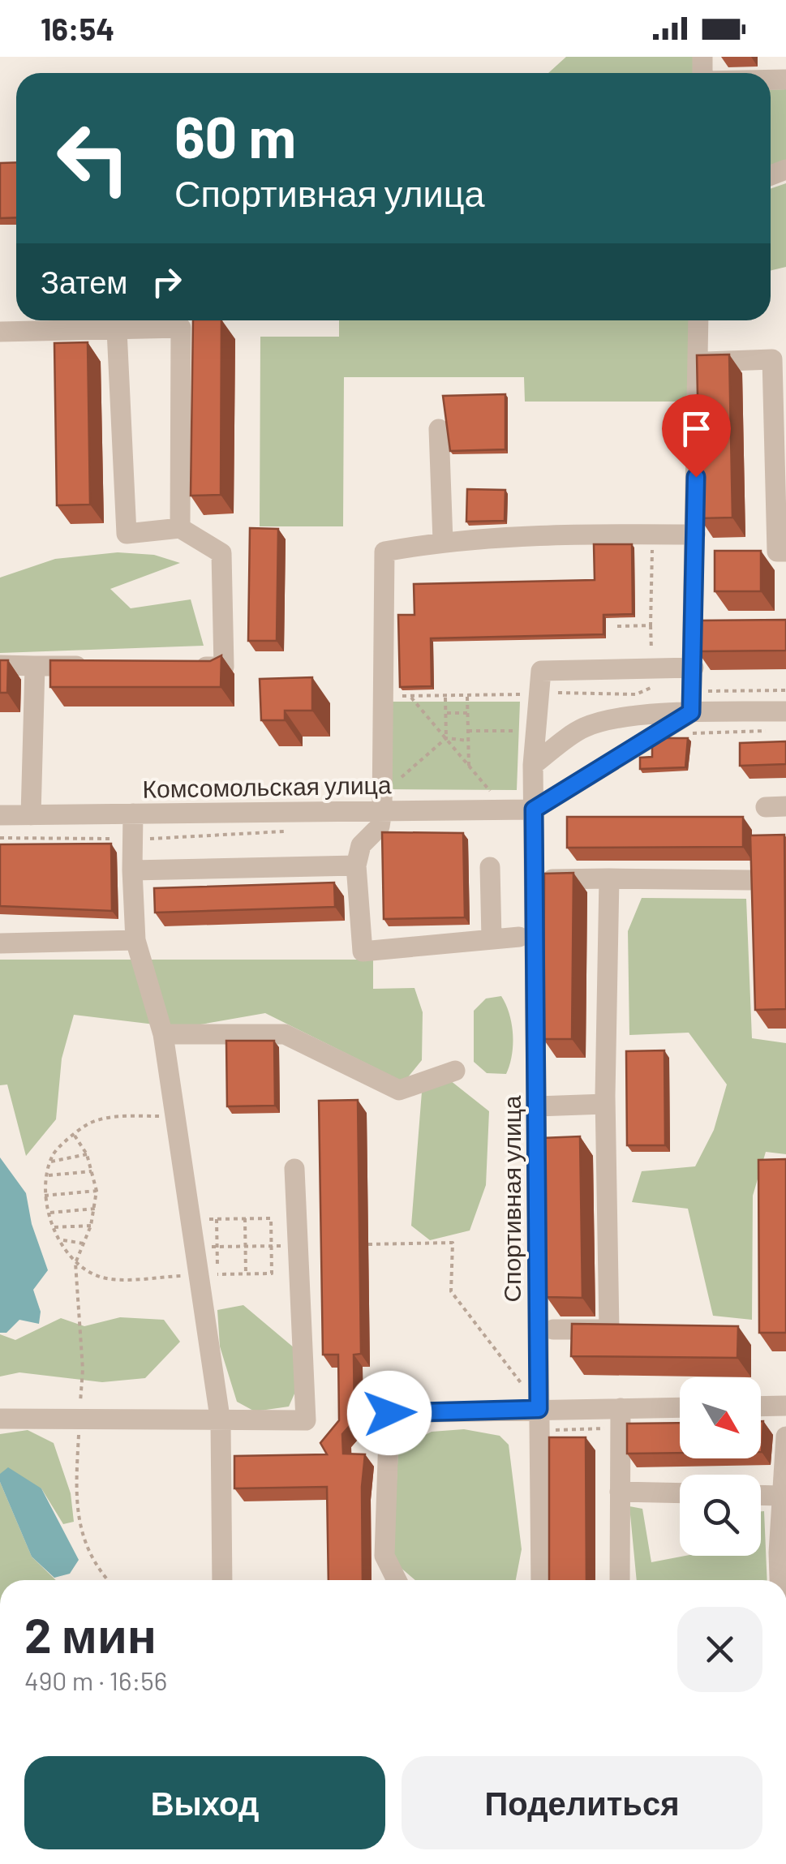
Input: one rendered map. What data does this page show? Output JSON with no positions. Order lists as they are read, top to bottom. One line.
{"streets":{"street":["Комсомольская улица","Спортивная улица"]},"crossings":[["Комсомольская улица","Спортивная улица"]],"north":"bottom right","page":{"status":"16:54","turn":["60 m","Спортивная улица"],"then":"Затем","heading":["2 мин","490 m · 16:56"],"buttons":["Выход","Поделиться"]}}
